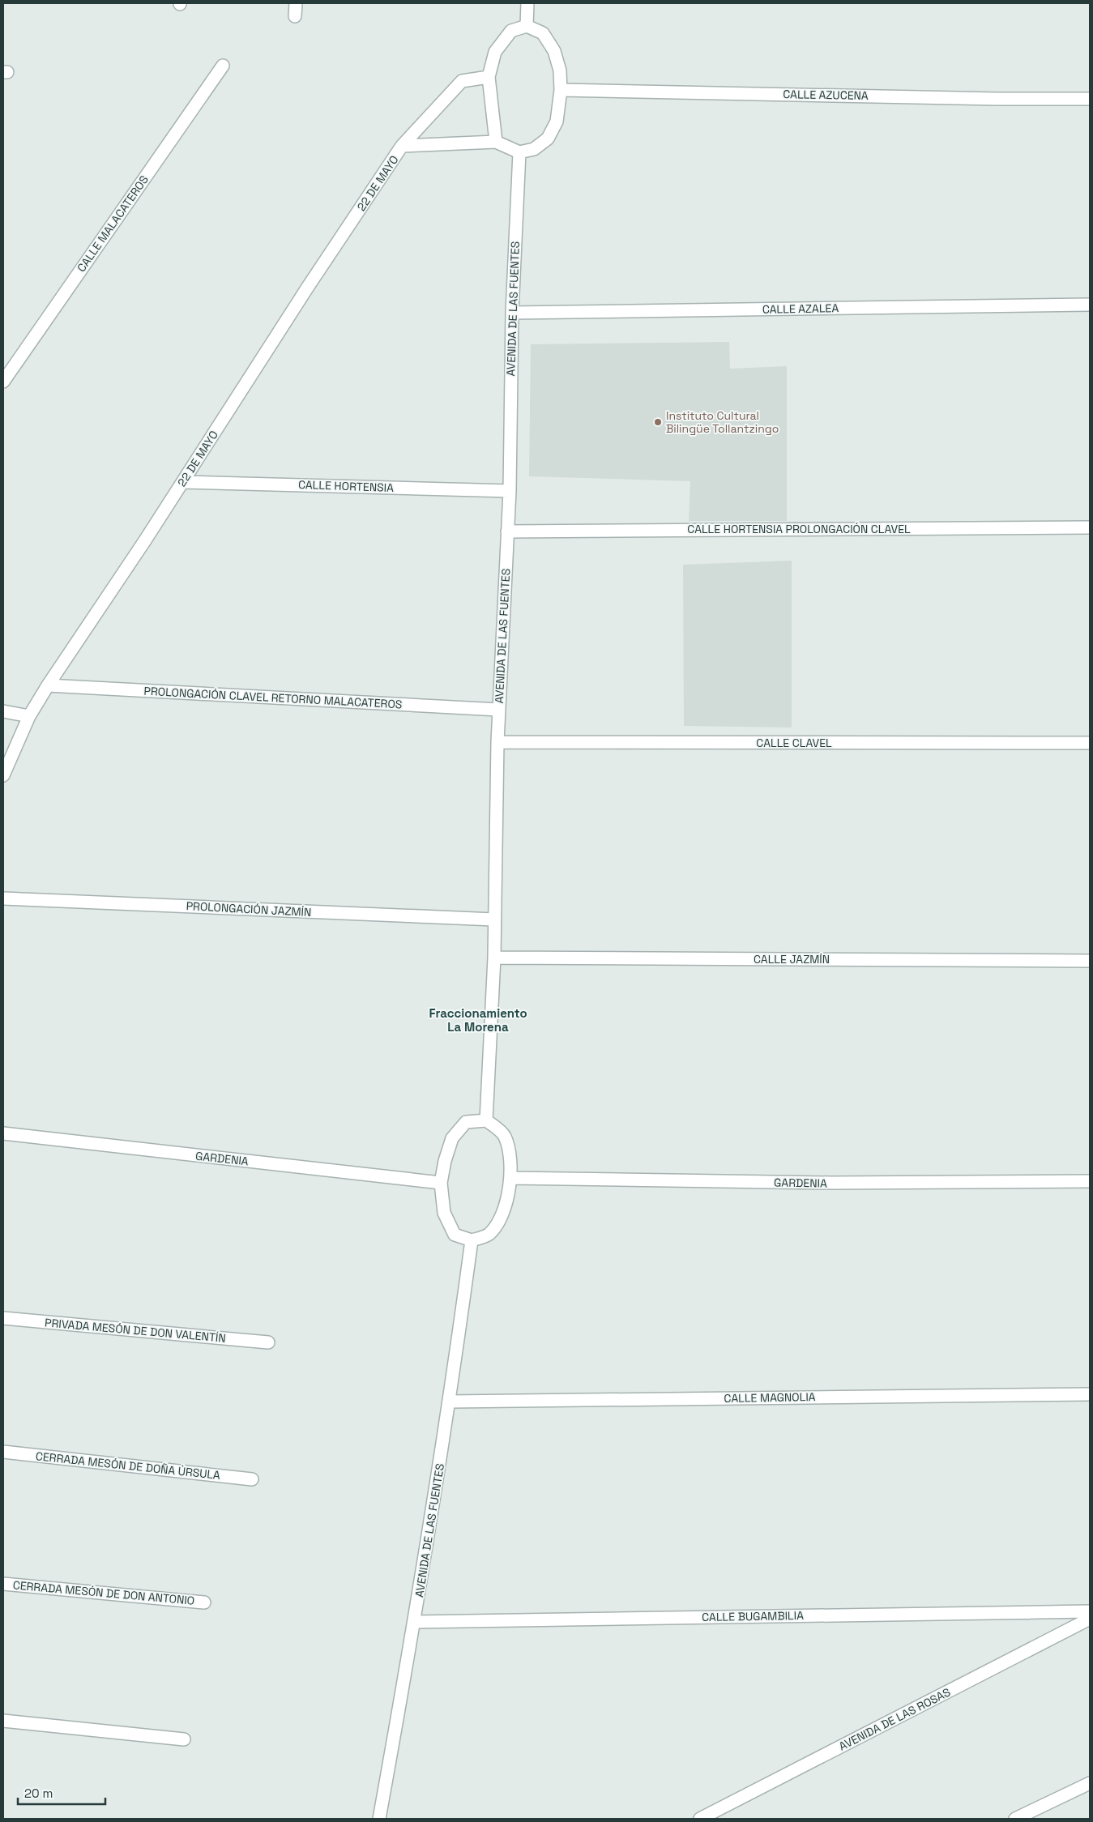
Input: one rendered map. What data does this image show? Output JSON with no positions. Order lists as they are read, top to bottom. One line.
{"streets":{"street":["CALLE AZUCENA","22 DE MAYO","CALLE MALACATEROS","AVENIDA DE LAS FUENTES","CALLE AZALEA","CALLE HORTENSIA","CALLE HORTENSIA PROLONGACIÓN CLAVEL","PROLONGACIÓN CLAVEL RETORNO MALACATEROS","CALLE CLAVEL","PROLONGACIÓN JAZMÍN","CALLE JAZMÍN","GARDENIA","PRIVADA MESÓN DE DON VALENTÍN","CALLE MAGNOLIA","CERRADA MESÓN DE DOÑA ÚRSULA","CERRADA MESÓN DE DON ANTONIO","CALLE BUGAMBILIA","AVENIDA DE LAS ROSAS"]},"crossings":[["CALLE AZUCENA","22 DE MAYO"],["CALLE AZUCENA","AVENIDA DE LAS FUENTES"],["22 DE MAYO","AVENIDA DE LAS FUENTES"],["22 DE MAYO","CALLE HORTENSIA"],["22 DE MAYO","PROLONGACIÓN CLAVEL RETORNO MALACATEROS"],["AVENIDA DE LAS FUENTES","CALLE AZALEA"],["AVENIDA DE LAS FUENTES","CALLE HORTENSIA"],["AVENIDA DE LAS FUENTES","CALLE HORTENSIA PROLONGACIÓN CLAVEL"],["AVENIDA DE LAS FUENTES","PROLONGACIÓN CLAVEL RETORNO MALACATEROS"],["AVENIDA DE LAS FUENTES","CALLE CLAVEL"],["AVENIDA DE LAS FUENTES","PROLONGACIÓN JAZMÍN"],["AVENIDA DE LAS FUENTES","CALLE JAZMÍN"],["AVENIDA DE LAS FUENTES","GARDENIA"],["AVENIDA DE LAS FUENTES","CALLE MAGNOLIA"],["AVENIDA DE LAS FUENTES","CALLE BUGAMBILIA"]],"districts":["Fraccionamiento La Morena"],"places":["Instituto Cultural Bilingüe Tollantzingo"],"scale_bar":"20 m"}
